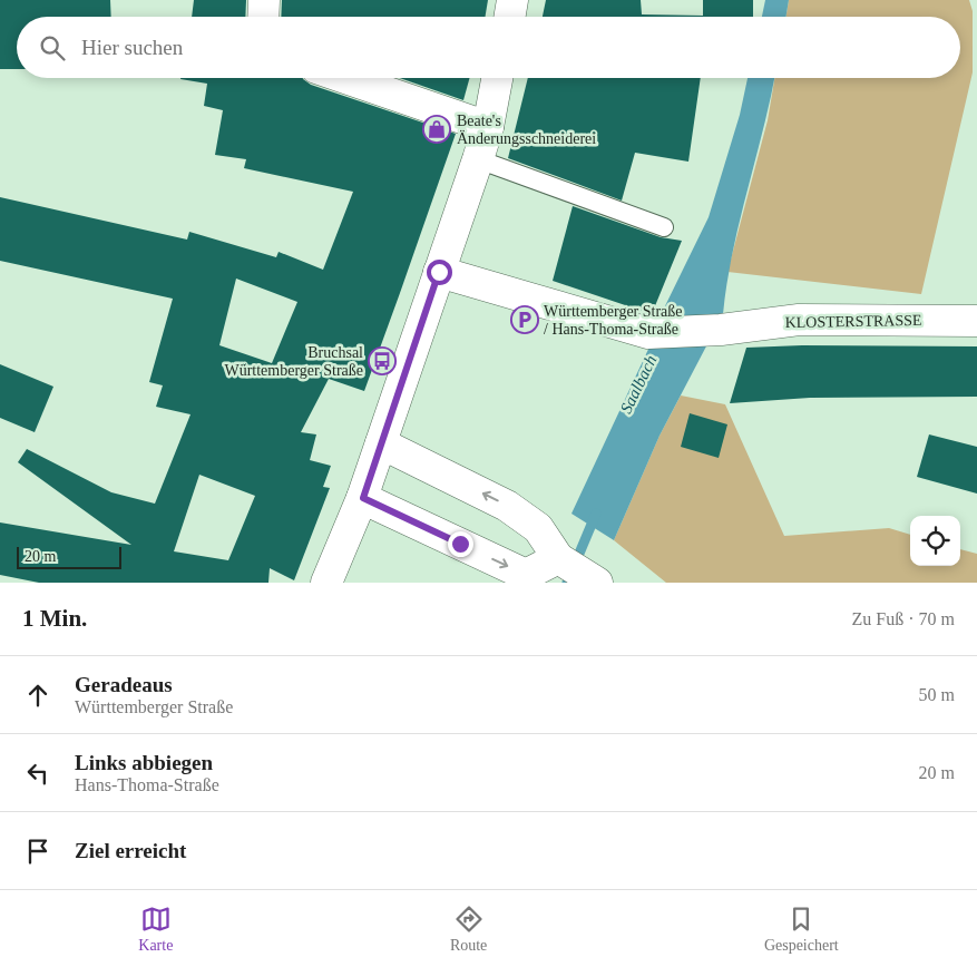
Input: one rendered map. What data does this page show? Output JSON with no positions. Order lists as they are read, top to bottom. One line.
{"streets":{"street":["KLOSTERSTRASSE"]},"water":["Saalbach"],"places":{"shop":["Beate's Änderungsschneiderei"],"parking":["Württemberger Straße / Hans-Thoma-Straße"],"bus stop":["Bruchsal Württemberger Straße"]},"scale_bar":"20 m","page":{"search":"Hier suchen","scale":"20 m","heading":["1 Min.","Zu Fuß · 70 m"],"list":[["Geradeaus","Württemberger Straße","50 m"],["Links abbiegen","Hans-Thoma-Straße","20 m"],"Ziel erreicht"],"nav":["Karte","Route","Gespeichert"]}}
